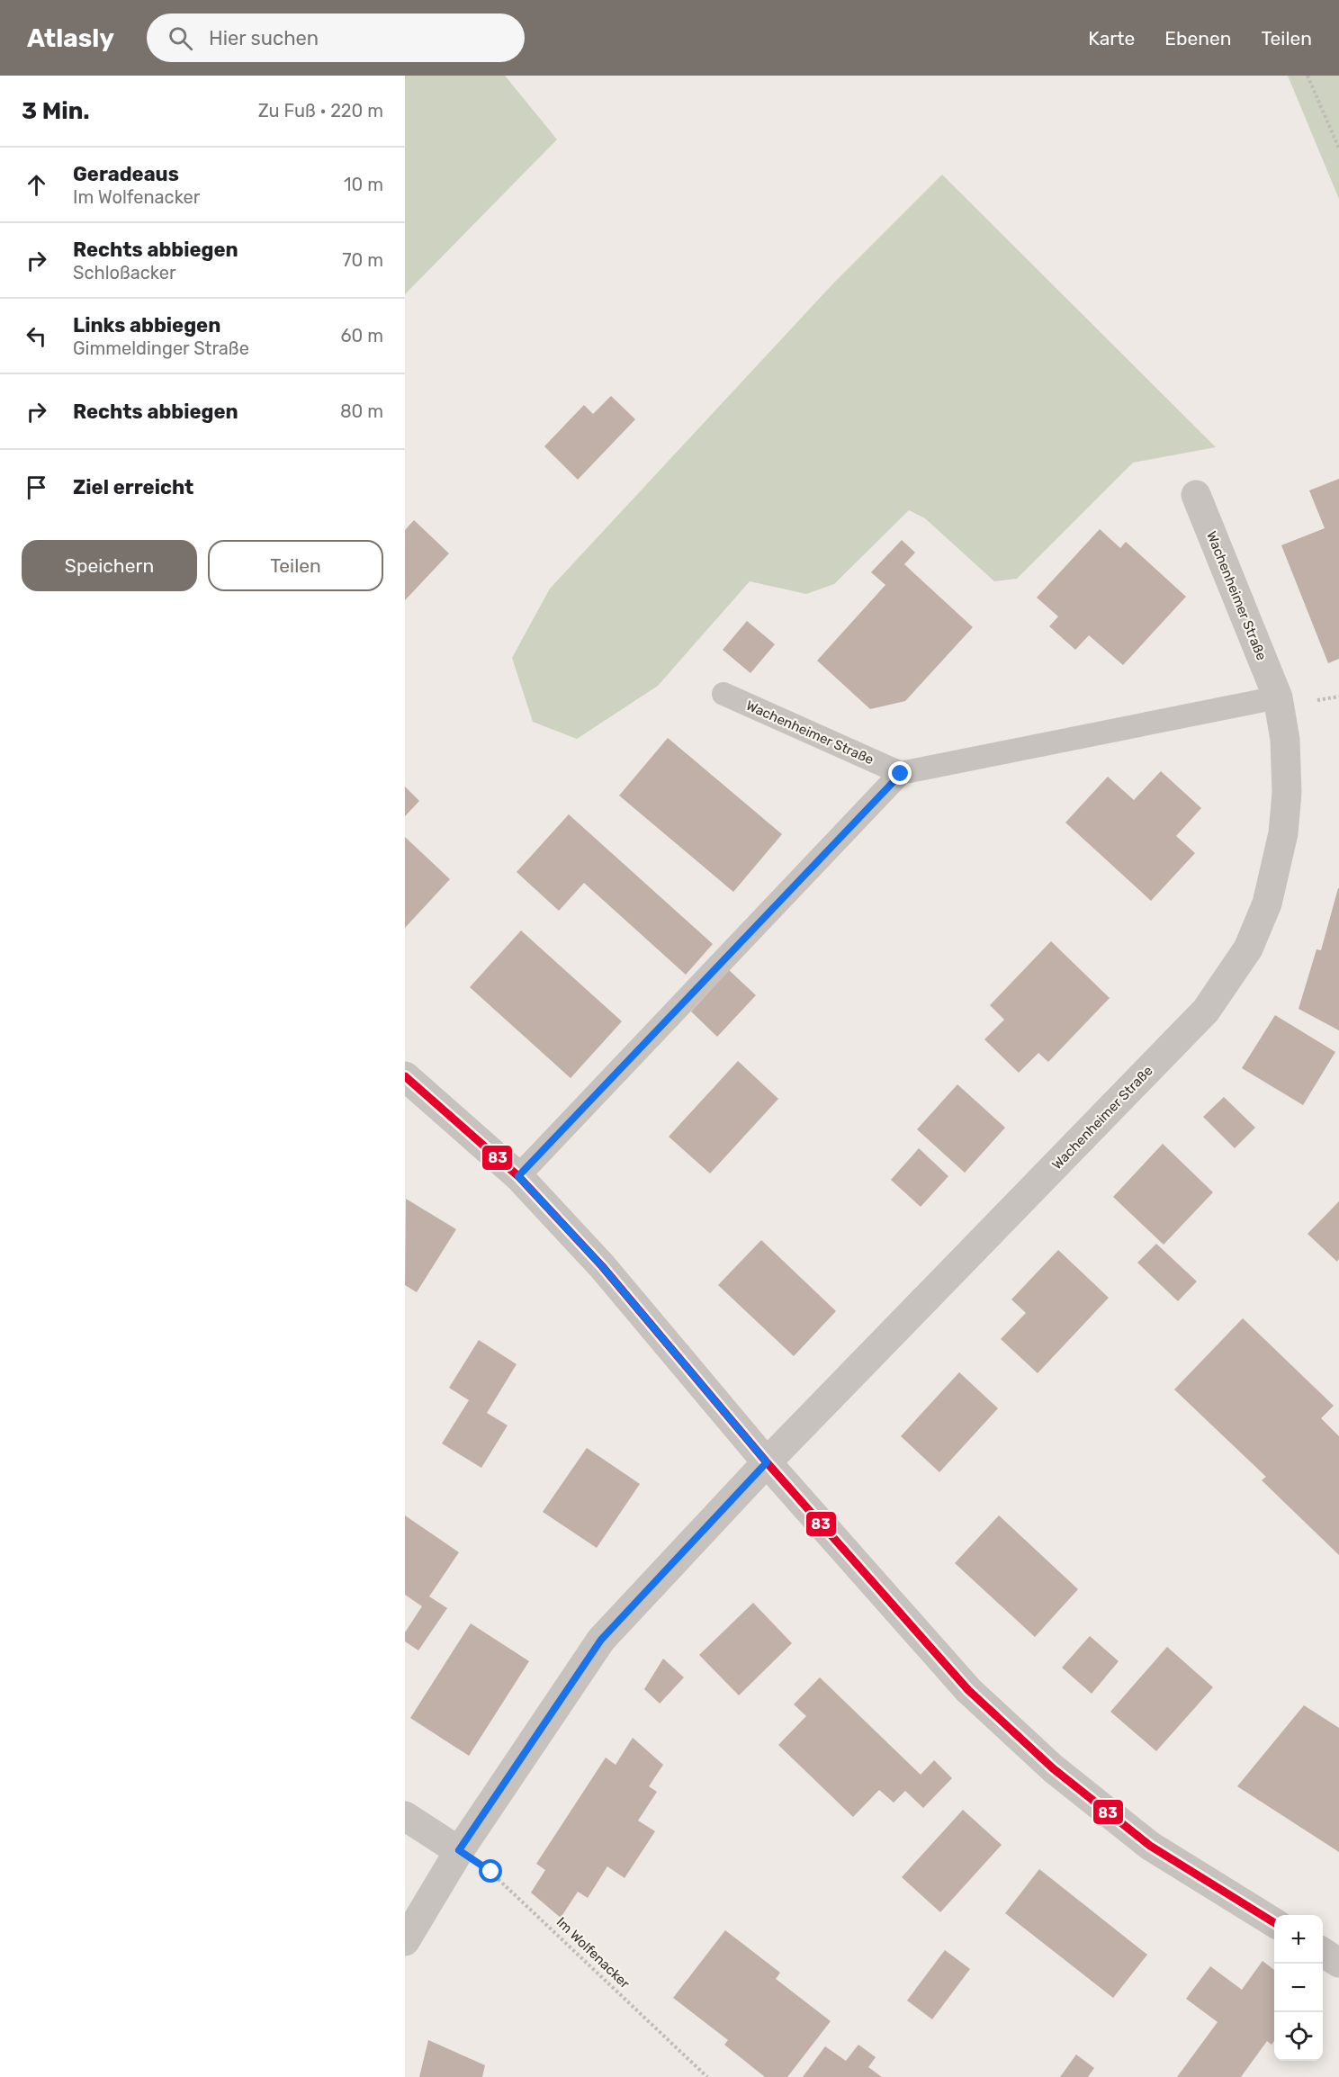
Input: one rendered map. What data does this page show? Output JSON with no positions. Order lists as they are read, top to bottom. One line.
{"streets":{"street":["Wachenheimer Straße"],"path":["Im Wolfenacker"]},"crossings":[["Wachenheimer Straße","Im Wolfenacker"]],"lines":["transit line 83"],"page":{"header":"Atlasly","search":"Hier suchen","nav":["Karte","Ebenen","Teilen"],"heading":["3 Min.","Zu Fuß · 220 m"],"list":[["Geradeaus","Im Wolfenacker","10 m"],["Rechts abbiegen","Schloßacker","70 m"],["Links abbiegen","Gimmeldinger Straße","60 m"],["Rechts abbiegen","80 m"],"Ziel erreicht"],"buttons":["Speichern","Teilen"],"map_buttons":["+","−"]}}
